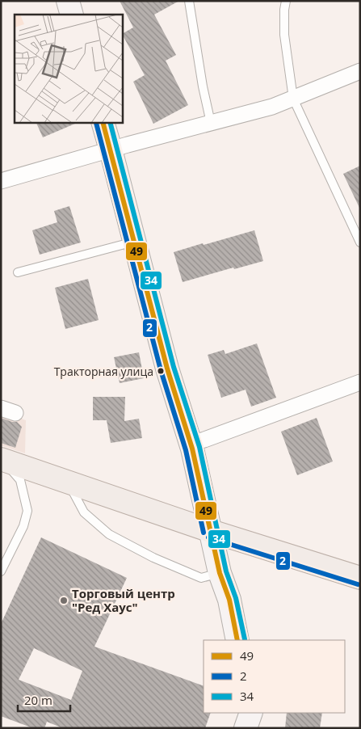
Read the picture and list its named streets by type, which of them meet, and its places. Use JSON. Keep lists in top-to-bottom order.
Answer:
{
  "places": ["Тракторная улица", "Торговый центр \"Ред Хаус\""],
  "lines": ["transit line 49", "transit line 34", "transit line 2"],
  "legend": ["49", "2", "34"],
  "scale_bar": "20 m"
}
